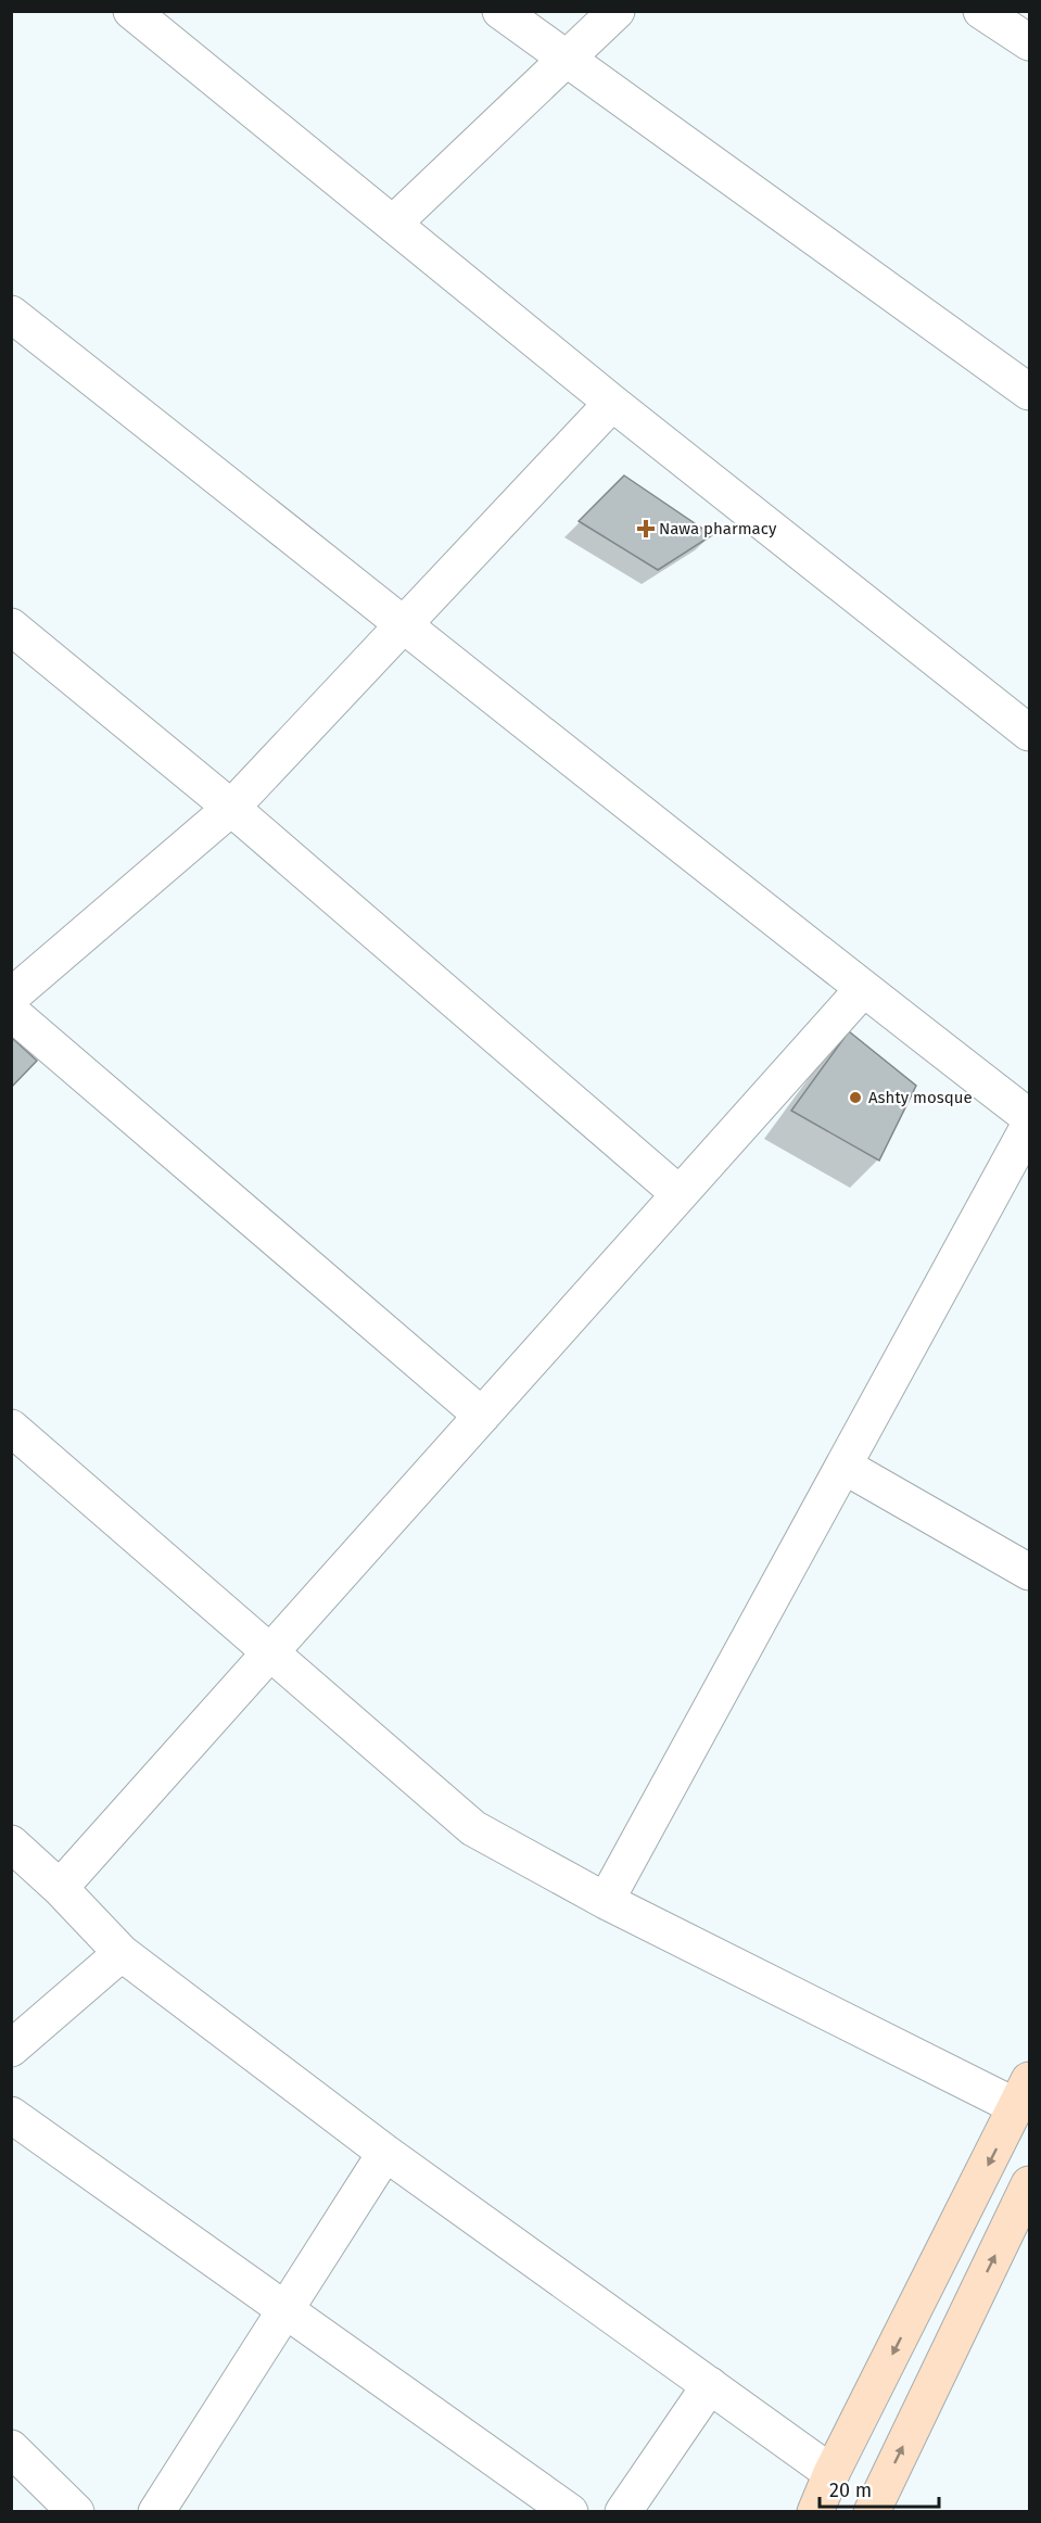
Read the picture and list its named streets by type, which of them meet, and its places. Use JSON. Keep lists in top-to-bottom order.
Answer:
{
  "places": {
    "health": ["Nawa pharmacy"],
    "other": ["Ashty mosque"]
  },
  "scale_bar": "20 m"
}
